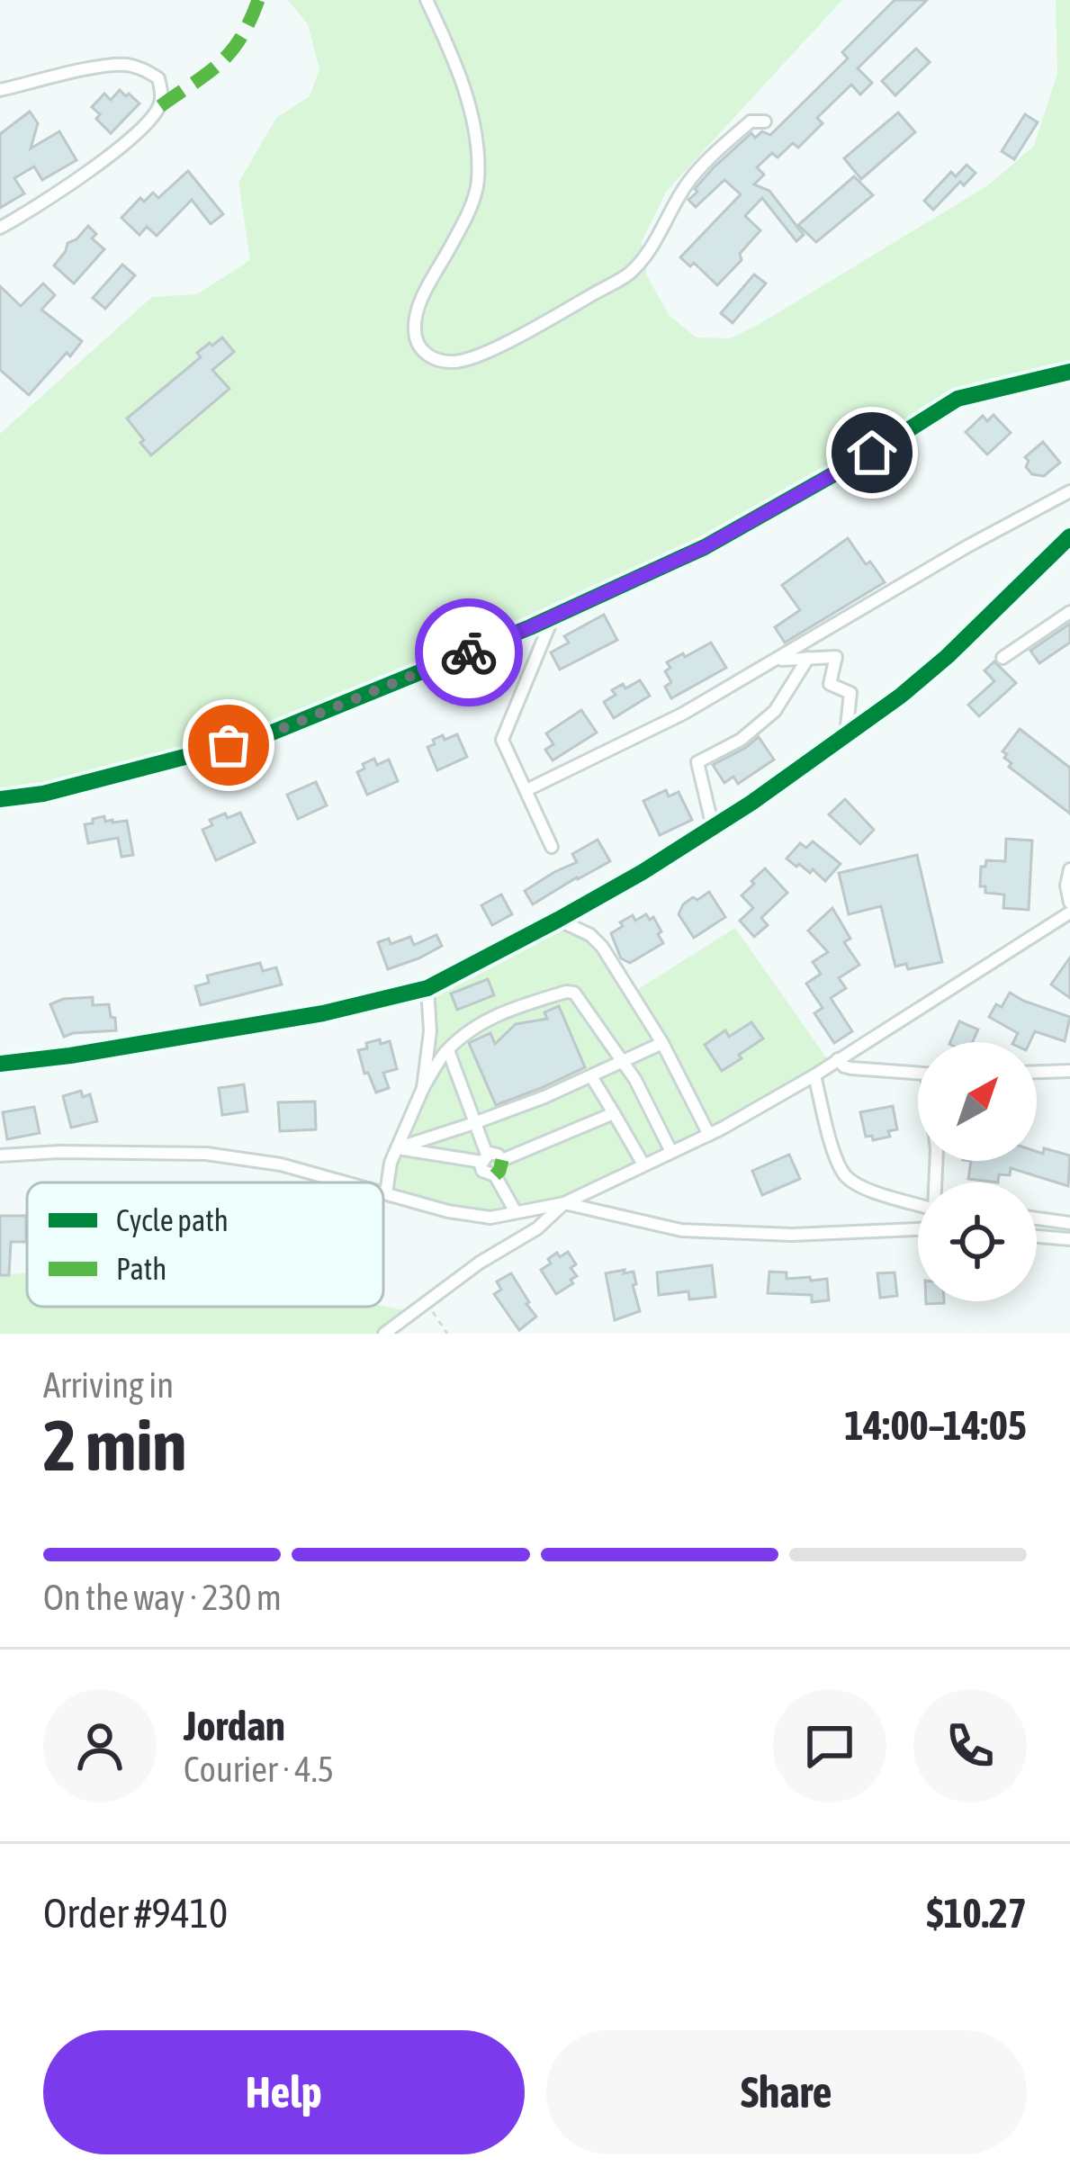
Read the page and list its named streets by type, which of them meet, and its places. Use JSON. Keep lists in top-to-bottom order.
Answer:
{
  "legend": ["Cycle path", "Path"],
  "north": "top right",
  "page": {
    "heading": ["2 min", "Arriving in", "14:00–14:05"],
    "panel": [
      "Jordan",
      "Courier · 4.5",
      "Order #9410",
      "$10.27"
    ],
    "bar": "On the way · 230 m",
    "buttons": ["Help", "Share"]
  }
}
